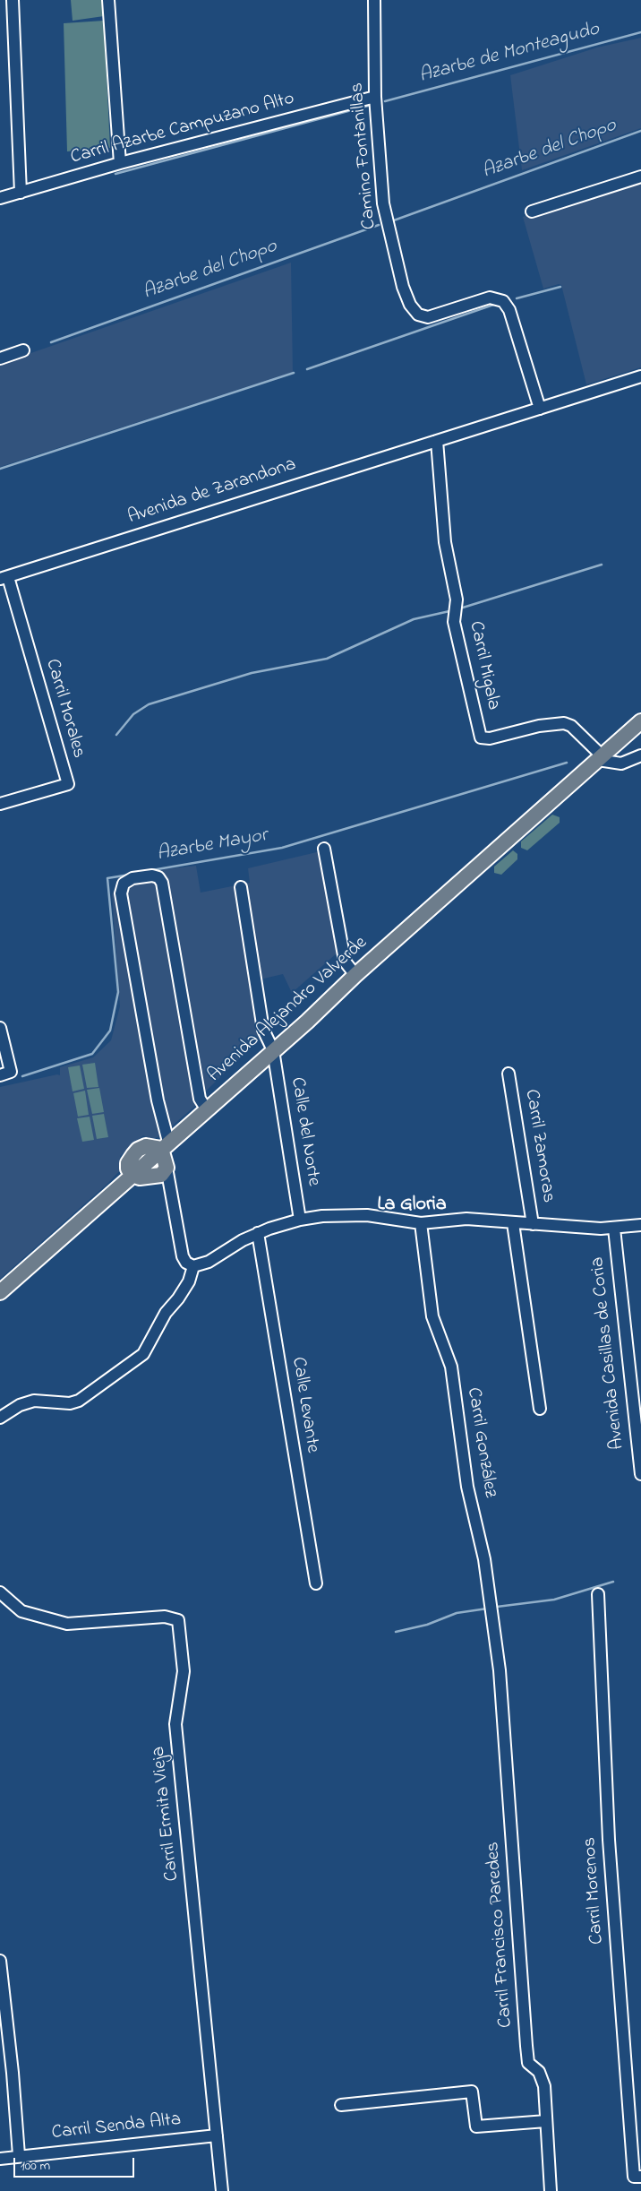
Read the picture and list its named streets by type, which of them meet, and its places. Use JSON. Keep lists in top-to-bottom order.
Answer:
{
  "streets": {
    "main road": ["Avenida Alejandro Valverde"],
    "street": [
      "Carril Azarbe Campuzano Alto",
      "Camino Fontanillas",
      "Avenida de Zarandona",
      "Carril Migala",
      "Carril Morales",
      "Calle del Norte",
      "Carril Zamoras",
      "Avenida Casillas de Coria",
      "Calle Levante",
      "Carril González",
      "Carril Ermita Vieja",
      "Carril Morenos",
      "Carril Francisco Paredes",
      "Carril Senda Alta"
    ]
  },
  "crossings": [
    ["Carril Azarbe Campuzano Alto", "Camino Fontanillas"],
    ["Camino Fontanillas", "Avenida de Zarandona"],
    ["Avenida de Zarandona", "Carril Migala"],
    ["Avenida de Zarandona", "Carril Morales"],
    ["Carril Migala", "Avenida Alejandro Valverde"],
    ["Avenida Alejandro Valverde", "Calle del Norte"],
    ["Carril González", "Carril Francisco Paredes"],
    ["Carril Ermita Vieja", "Carril Senda Alta"]
  ],
  "districts": ["La Gloria"],
  "water": ["Azarbe de Monteagudo", "Azarbe del Chopo", "Azarbe Mayor"],
  "scale_bar": "100 m"
}
